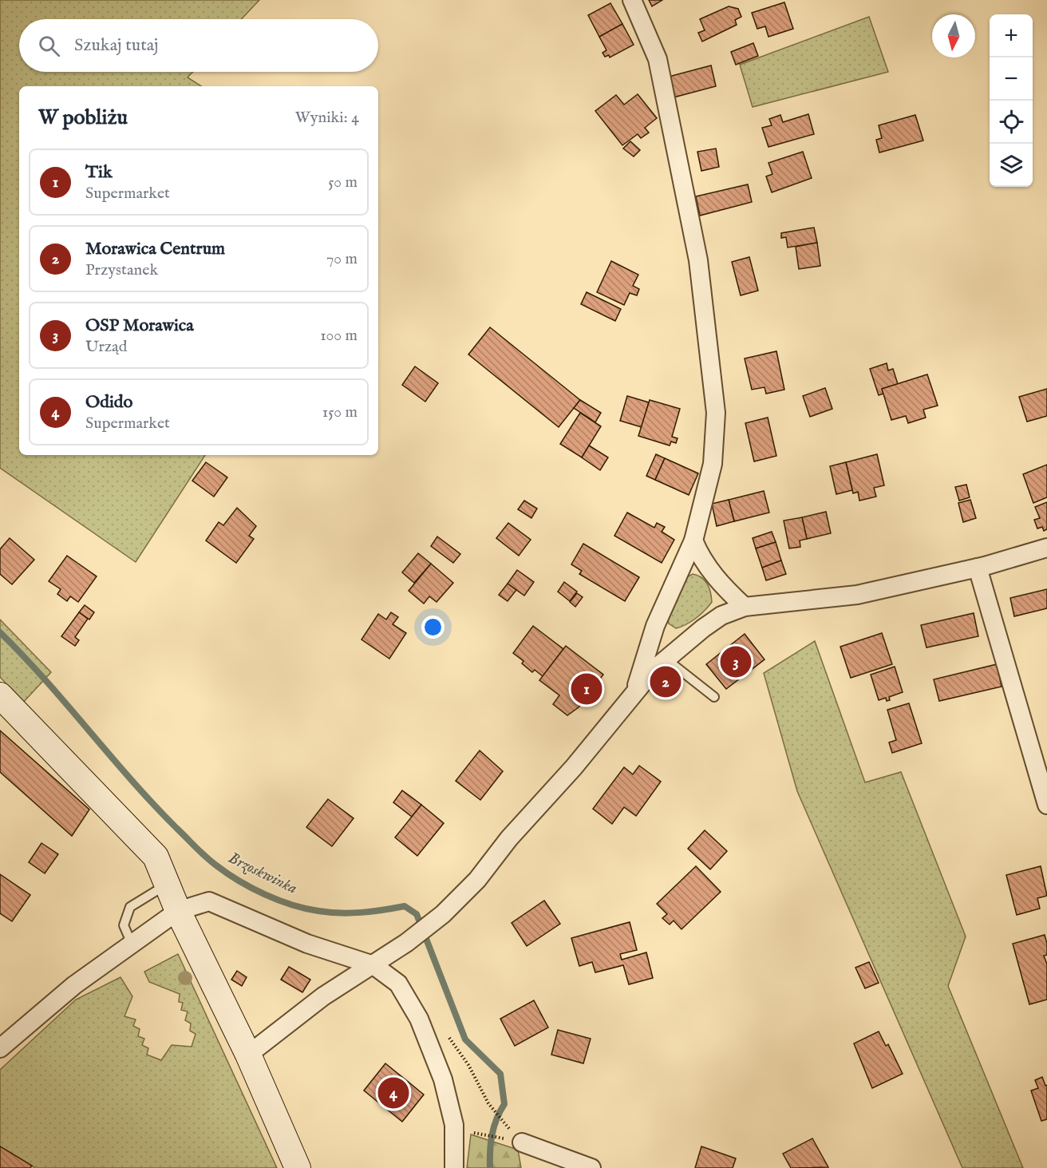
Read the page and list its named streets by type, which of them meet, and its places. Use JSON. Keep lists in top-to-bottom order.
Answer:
{
  "water": ["Brzoskwinka"],
  "north": "bottom",
  "page": {
    "map_buttons": ["+", "−"],
    "search": "Szukaj tutaj",
    "heading": ["W pobliżu", "Wyniki: 4"],
    "list": [
      {
        "mark": "1",
        "name": "Tik",
        "note": "Supermarket",
        "value": "50 m"
      },
      {
        "mark": "2",
        "name": "Morawica Centrum",
        "note": "Przystanek",
        "value": "70 m"
      },
      {
        "mark": "3",
        "name": "OSP Morawica",
        "note": "Urząd",
        "value": "100 m"
      },
      {
        "mark": "4",
        "name": "Odido",
        "note": "Supermarket",
        "value": "150 m"
      }
    ],
    "pins": [
      "3",
      "2",
      "1",
      "4"
    ]
  }
}
